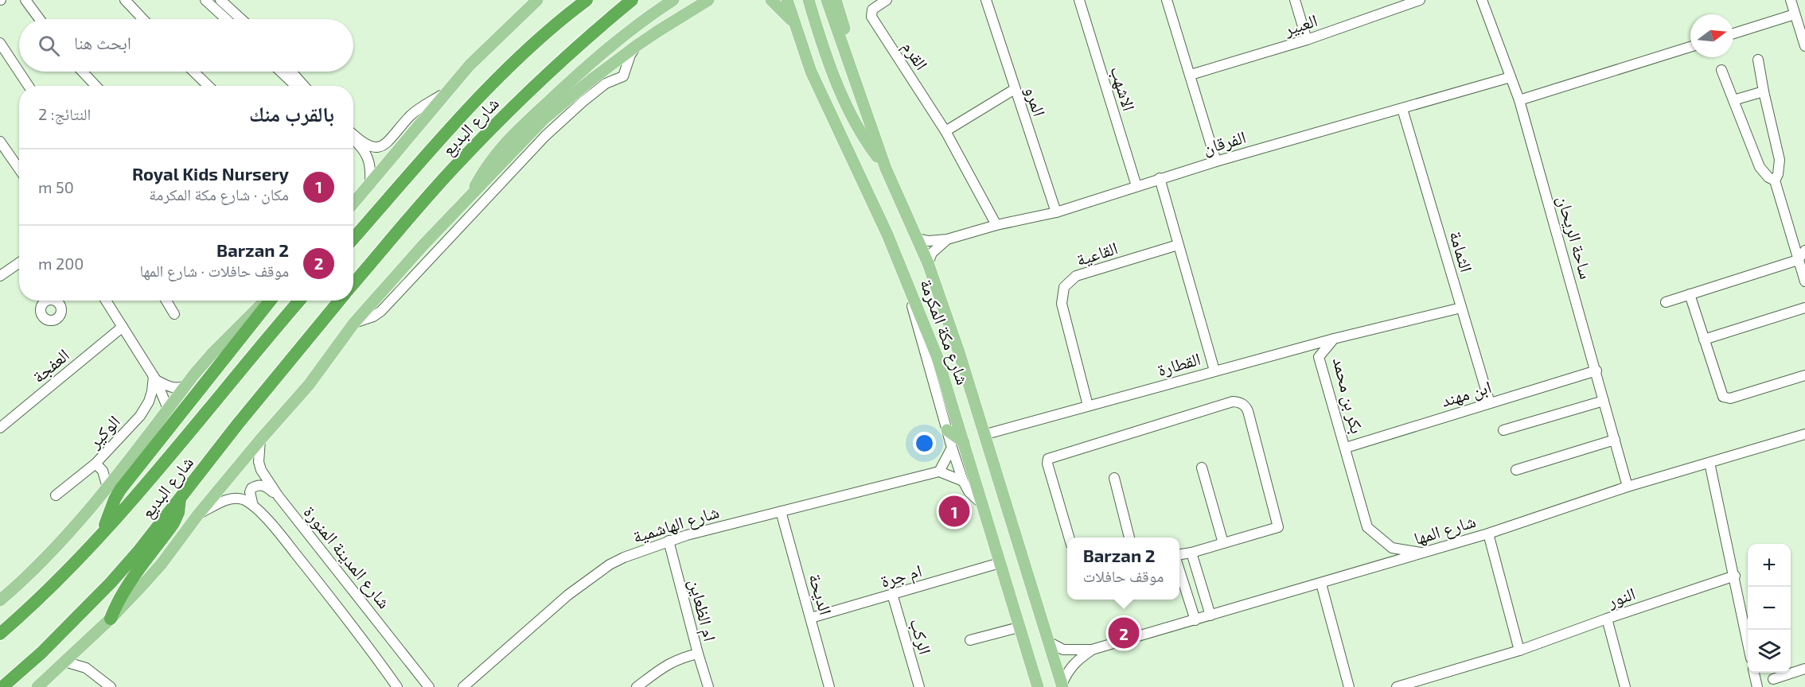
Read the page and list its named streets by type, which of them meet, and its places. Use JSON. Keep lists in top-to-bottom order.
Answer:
{
  "streets": {
    "highway": ["شارع البديع"],
    "main road": ["شارع مكة المكرمة"],
    "street": [
      "العبير",
      "القرم",
      "الاشهب",
      "المرو",
      "الفرقان",
      "ساحة الريحان",
      "الثمامة",
      "القاعية",
      "القطارة",
      "العفجة",
      "ابن مهند",
      "بكر بن محمد",
      "الوكير",
      "شارع الهاشمية",
      "شارع المها",
      "شارع المدينة المنورة",
      "ام جرة",
      "الديحة",
      "النور",
      "ام الظعاين",
      "الركب"
    ]
  },
  "crossings": [
    ["القرم", "الفرقان"],
    ["الاشهب", "الفرقان"],
    ["المرو", "الفرقان"],
    ["الفرقان", "ساحة الريحان"],
    ["الفرقان", "الثمامة"],
    ["الفرقان", "شارع مكة المكرمة"],
    ["الفرقان", "القطارة"],
    ["ساحة الريحان", "ابن مهند"],
    ["ساحة الريحان", "شارع المها"],
    ["الثمامة", "ابن مهند"],
    ["الثمامة", "بكر بن محمد"],
    ["القاعية", "القطارة"],
    ["شارع مكة المكرمة", "القطارة"],
    ["شارع مكة المكرمة", "شارع المها"],
    ["شارع مكة المكرمة", "ام جرة"],
    ["ابن مهند", "بكر بن محمد"],
    ["بكر بن محمد", "شارع المها"],
    ["شارع الهاشمية", "الديحة"],
    ["شارع الهاشمية", "ام الظعاين"],
    ["ام جرة", "الديحة"],
    ["ام جرة", "الركب"]
  ],
  "north": "right",
  "page": {
    "search": "ابحث هنا",
    "heading": ["بالقرب منك", "النتائج: 2"],
    "list": [
      {
        "mark": "1",
        "name": "Royal Kids Nursery",
        "note": "مكان · شارع مكة المكرمة",
        "value": "50 m"
      },
      {
        "mark": "2",
        "name": "Barzan 2",
        "note": "موقف حافلات · شارع المها",
        "value": "200 m"
      }
    ],
    "pins": ["1", "2"],
    "popup": ["Barzan 2", "موقف حافلات"],
    "map_buttons": ["+", "−"]
  }
}
